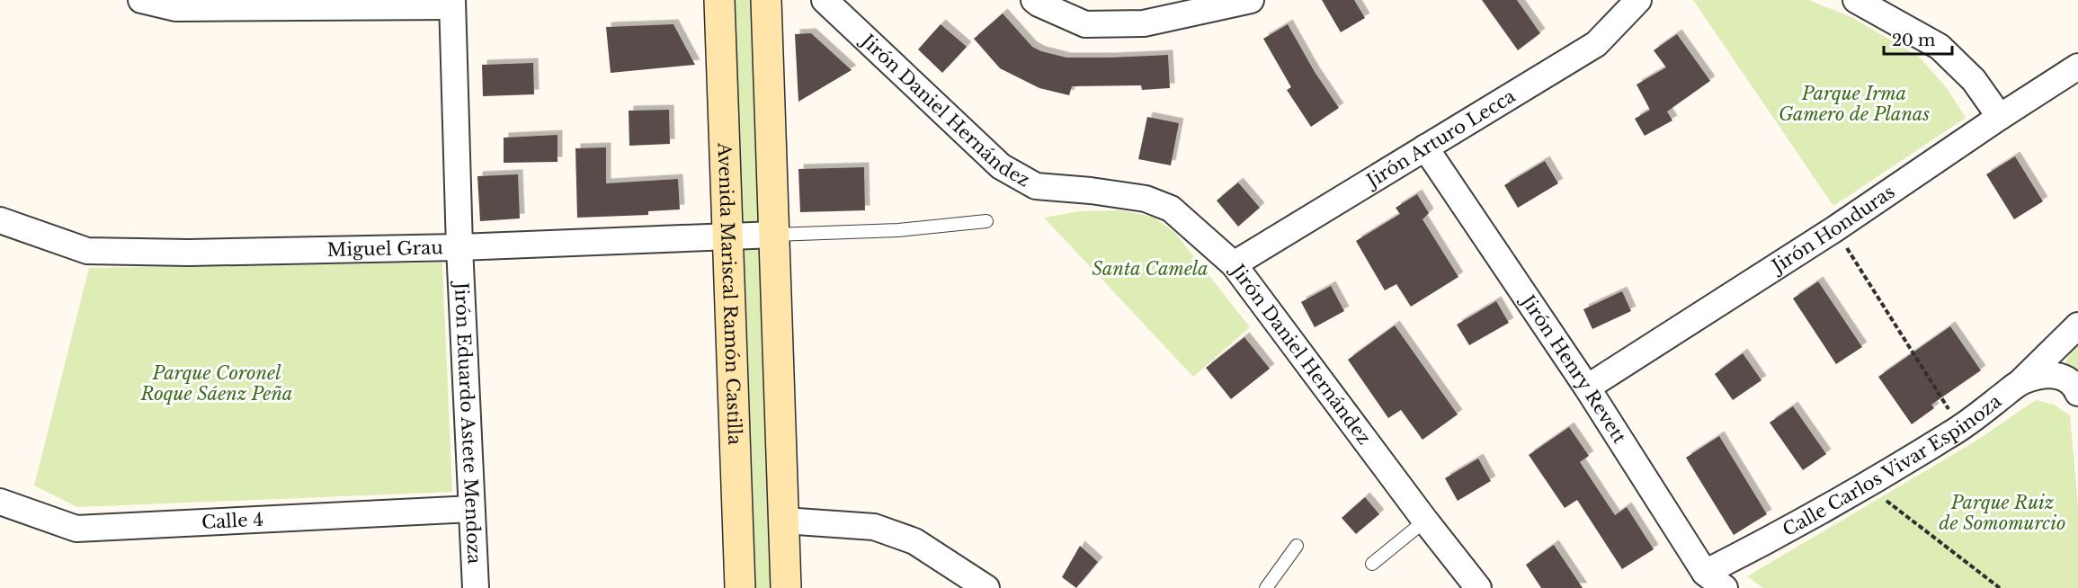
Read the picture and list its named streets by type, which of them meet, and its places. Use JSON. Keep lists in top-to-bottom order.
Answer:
{
  "streets": {
    "main road": ["Avenida Mariscal Ramón Castilla"],
    "street": [
      "Jirón Daniel Hernández",
      "Jirón Arturo Lecca",
      "Jirón Honduras",
      "Miguel Grau",
      "Jirón Henry Revett",
      "Jirón Eduardo Astete Mendoza",
      "Calle Carlos Vivar Espinoza",
      "Calle 4"
    ]
  },
  "crossings": [
    ["Jirón Daniel Hernández", "Jirón Arturo Lecca"],
    ["Jirón Arturo Lecca", "Jirón Henry Revett"],
    ["Jirón Honduras", "Jirón Henry Revett"],
    ["Miguel Grau", "Avenida Mariscal Ramón Castilla"],
    ["Miguel Grau", "Jirón Eduardo Astete Mendoza"],
    ["Jirón Henry Revett", "Calle Carlos Vivar Espinoza"],
    ["Jirón Eduardo Astete Mendoza", "Calle 4"]
  ],
  "parks": [
    "Parque Irma Gamero de Planas",
    "Santa Camela",
    "Parque Coronel Roque Sáenz Peña",
    "Parque Ruiz de Somomurcio"
  ],
  "scale_bar": "20 m"
}
